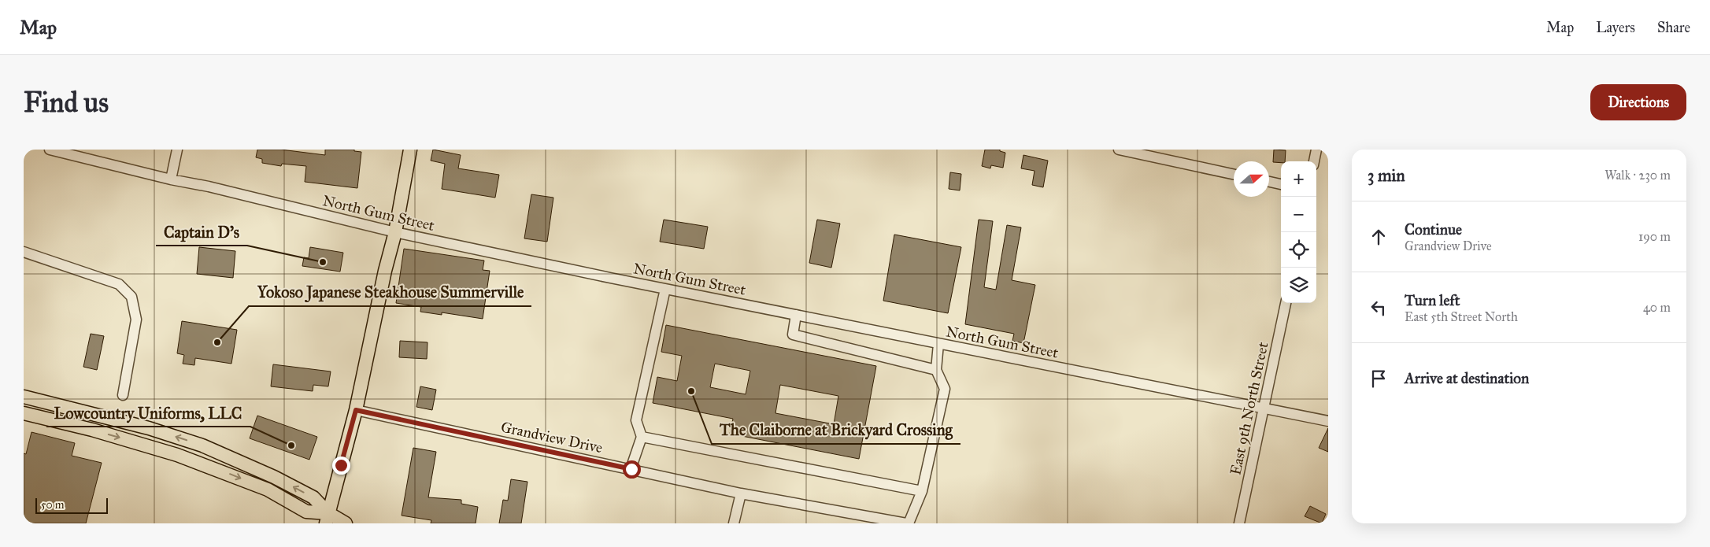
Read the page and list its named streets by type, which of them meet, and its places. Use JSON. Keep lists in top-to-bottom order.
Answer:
{
  "streets": {
    "street": ["North Gum Street", "East 9th North Street", "Grandview Drive"]
  },
  "crossings": [
    ["North Gum Street", "East 9th North Street"]
  ],
  "places": [
    "Captain D's",
    "Yokoso Japanese Steakhouse Summerville",
    "The Claiborne at Brickyard Crossing",
    "Lowcountry Uniforms, LLC"
  ],
  "scale_bar": "50 m",
  "north": "right",
  "page": {
    "header": "Map",
    "nav": ["Map", "Layers", "Share"],
    "buttons": "Directions",
    "title": "Find us",
    "heading": ["3 min", "Walk · 230 m"],
    "map_buttons": ["+", "−"],
    "list": [
      ["Continue", "Grandview Drive", "190 m"],
      ["Turn left", "East 5th Street North", "40 m"],
      "Arrive at destination"
    ],
    "scale": "50 m"
  }
}
